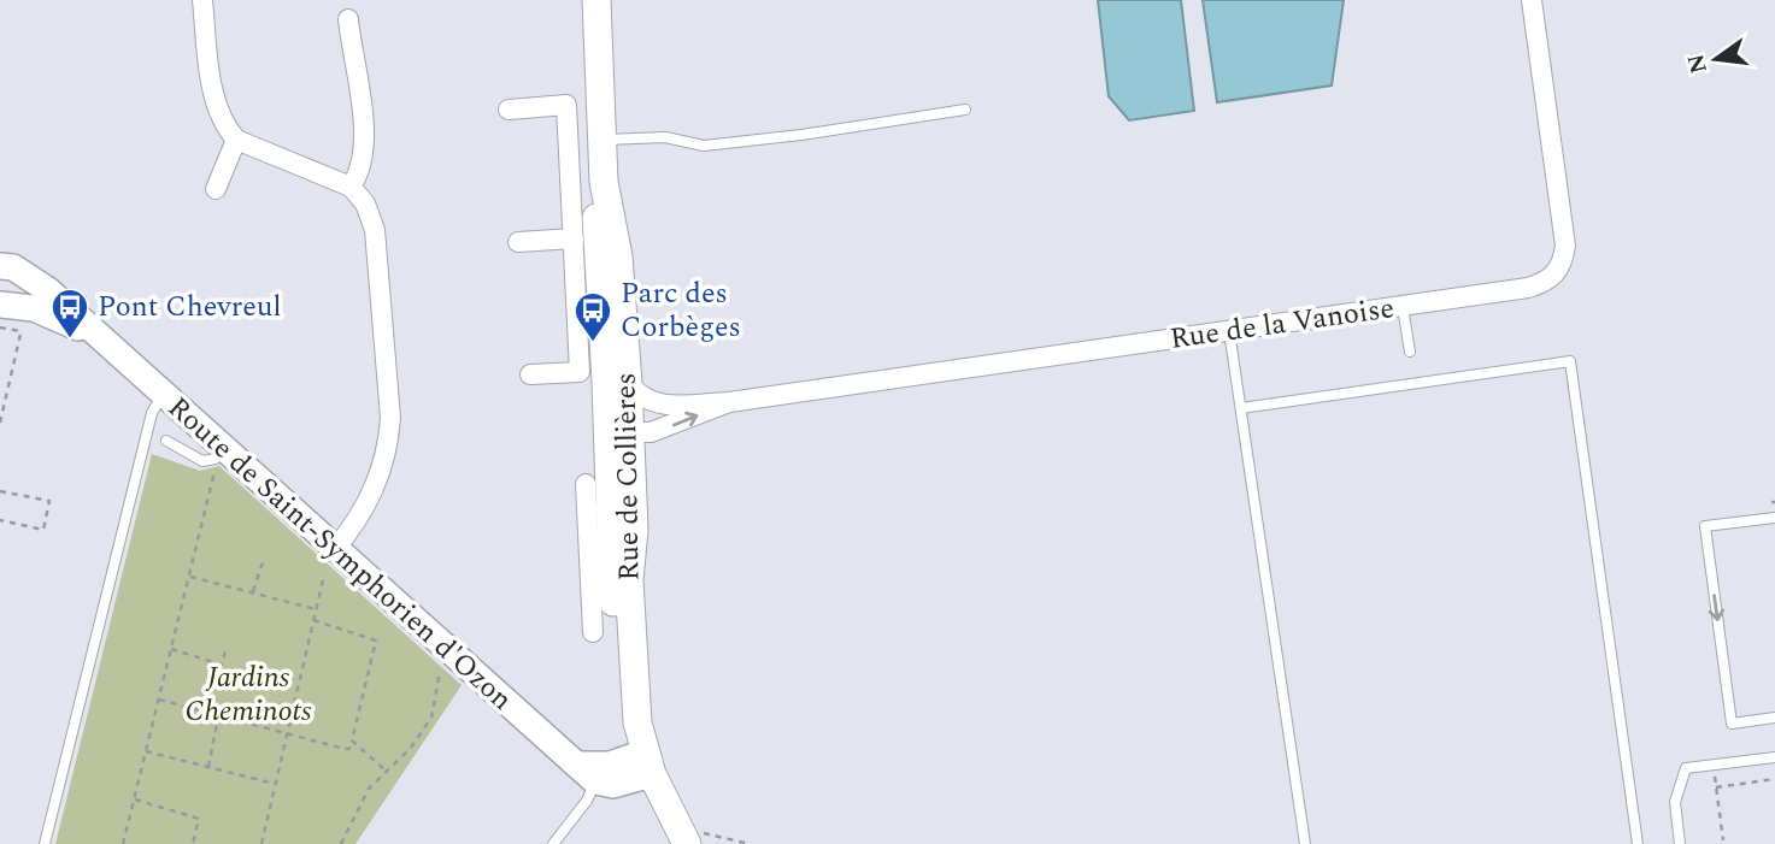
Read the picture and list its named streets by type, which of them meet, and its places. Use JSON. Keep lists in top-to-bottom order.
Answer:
{
  "streets": {
    "main road": ["Rue de Collières"],
    "street": ["Rue de la Vanoise", "Route de Saint-Symphorien d'Ozon"]
  },
  "crossings": [
    ["Rue de la Vanoise", "Rue de Collières"]
  ],
  "parks": ["Jardins Cheminots"],
  "places": {
    "bus stop": ["Pont Chevreul", "Parc des Corbèges"]
  },
  "north": "left"
}
